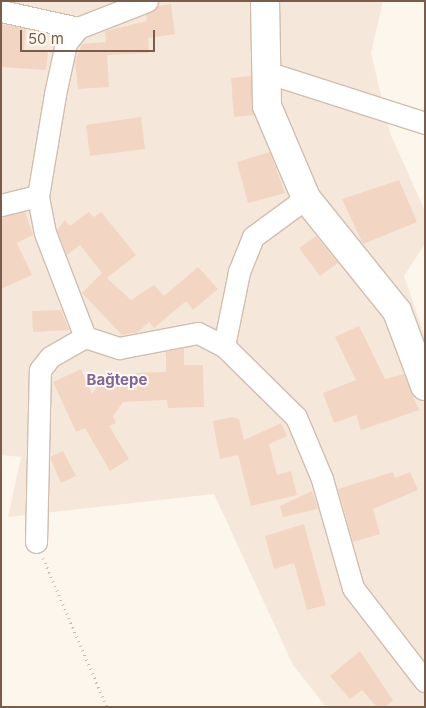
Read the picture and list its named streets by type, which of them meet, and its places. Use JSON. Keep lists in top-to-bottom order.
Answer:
{
  "districts": ["Bağtepe"],
  "scale_bar": "50 m"
}
